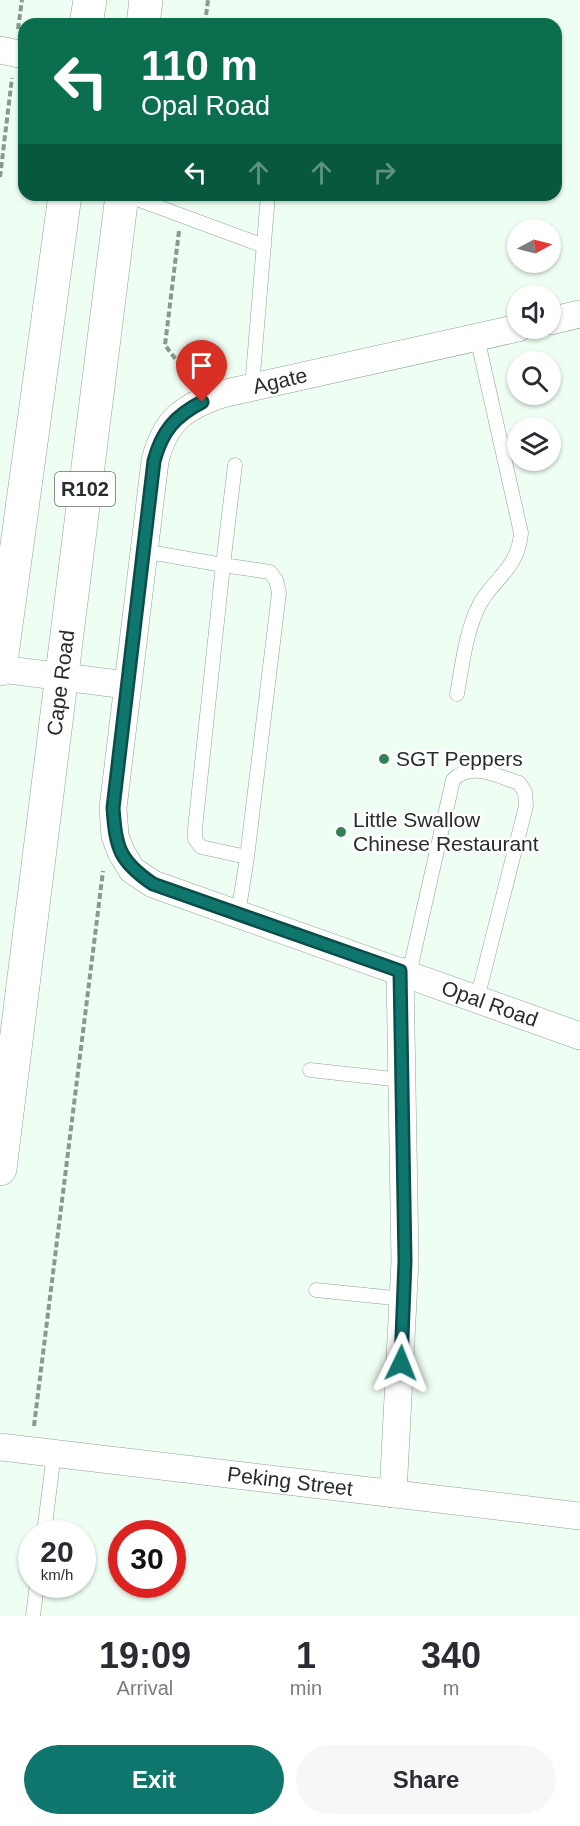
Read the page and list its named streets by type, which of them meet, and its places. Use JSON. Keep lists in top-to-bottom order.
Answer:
{
  "streets": {
    "main road": ["R102", "Cape Road"],
    "street": ["Agate", "Opal Road", "Peking Street"]
  },
  "crossings": [
    ["Agate", "Opal Road"]
  ],
  "places": ["SGT Peppers", "Little Swallow Chinese Restaurant"],
  "north": "right",
  "page": {
    "turn": ["110 m", "Opal Road"],
    "speed": "20 km/h",
    "limit": "30",
    "eta": [
      "19:09",
      "Arrival",
      "1",
      "min",
      "340",
      "m"
    ],
    "buttons": ["Exit", "Share"]
  }
}
